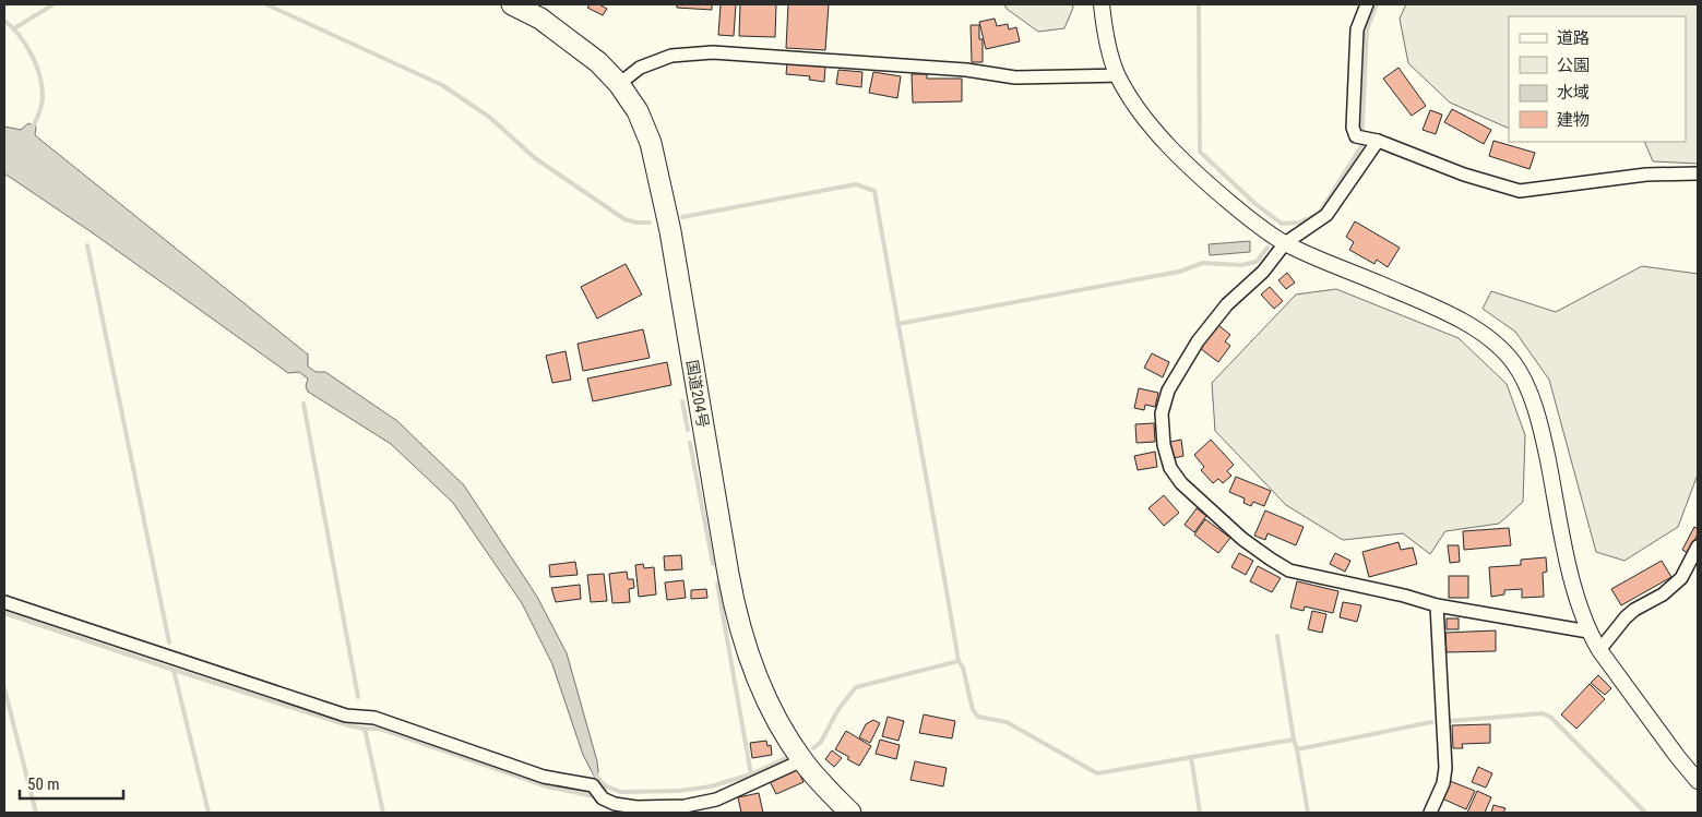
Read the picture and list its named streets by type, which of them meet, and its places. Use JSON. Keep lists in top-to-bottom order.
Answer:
{
  "streets": {
    "highway": ["国道204号"]
  },
  "legend": [
    "道路",
    "公園",
    "水域",
    "建物"
  ],
  "scale_bar": "50 m"
}
